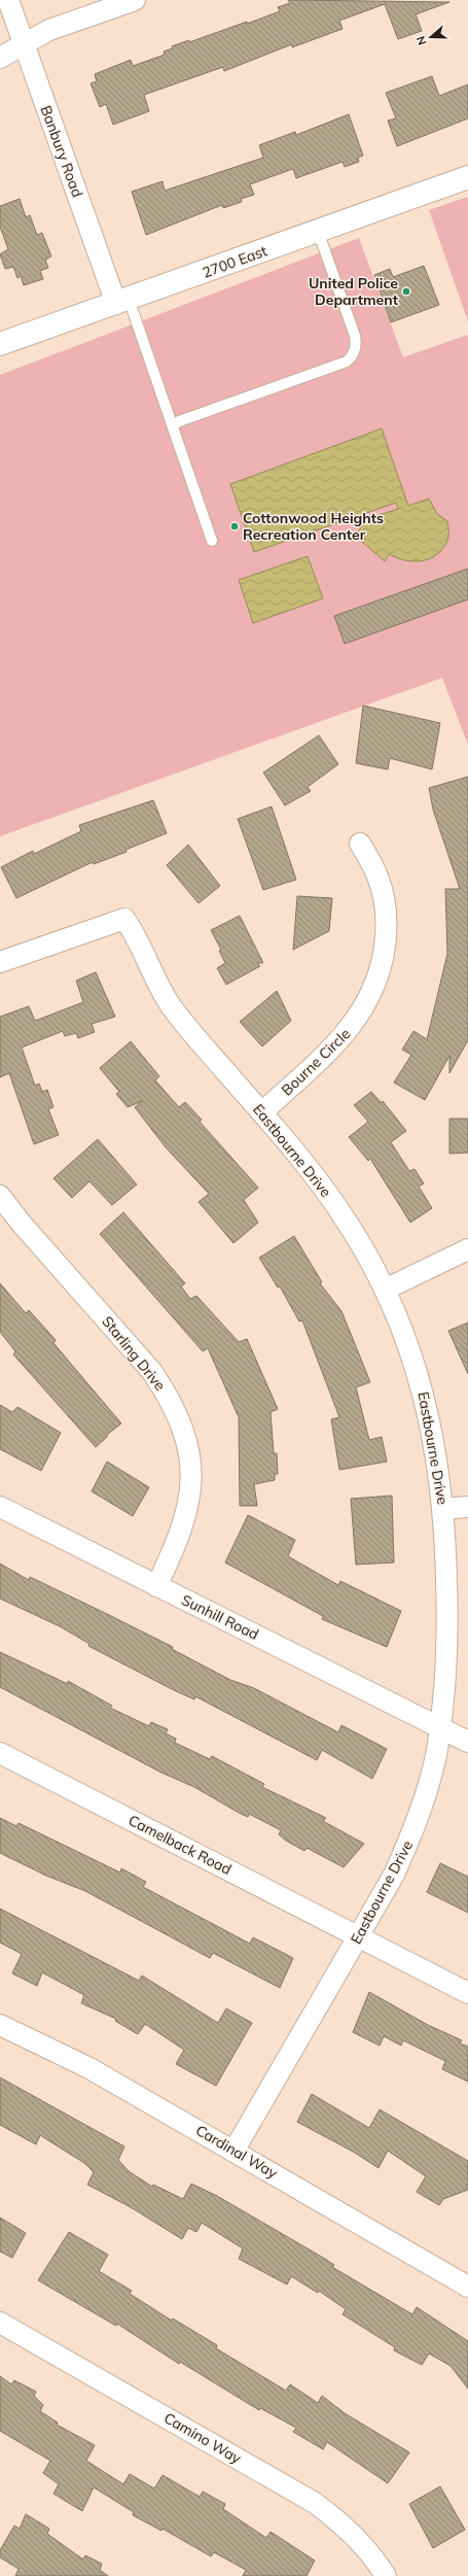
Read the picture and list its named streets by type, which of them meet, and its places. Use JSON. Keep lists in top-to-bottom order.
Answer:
{
  "streets": {
    "street": [
      "Banbury Road",
      "2700 East",
      "Bourne Circle",
      "Eastbourne Drive",
      "Starling Drive",
      "Sunhill Road",
      "Camelback Road",
      "Cardinal Way",
      "Camino Way"
    ]
  },
  "crossings": [
    ["Banbury Road", "2700 East"],
    ["Bourne Circle", "Eastbourne Drive"],
    ["Eastbourne Drive", "Sunhill Road"],
    ["Eastbourne Drive", "Camelback Road"],
    ["Eastbourne Drive", "Cardinal Way"],
    ["Starling Drive", "Sunhill Road"]
  ],
  "places": ["United Police Department", "Cottonwood Heights Recreation Center"],
  "north": "left"
}
